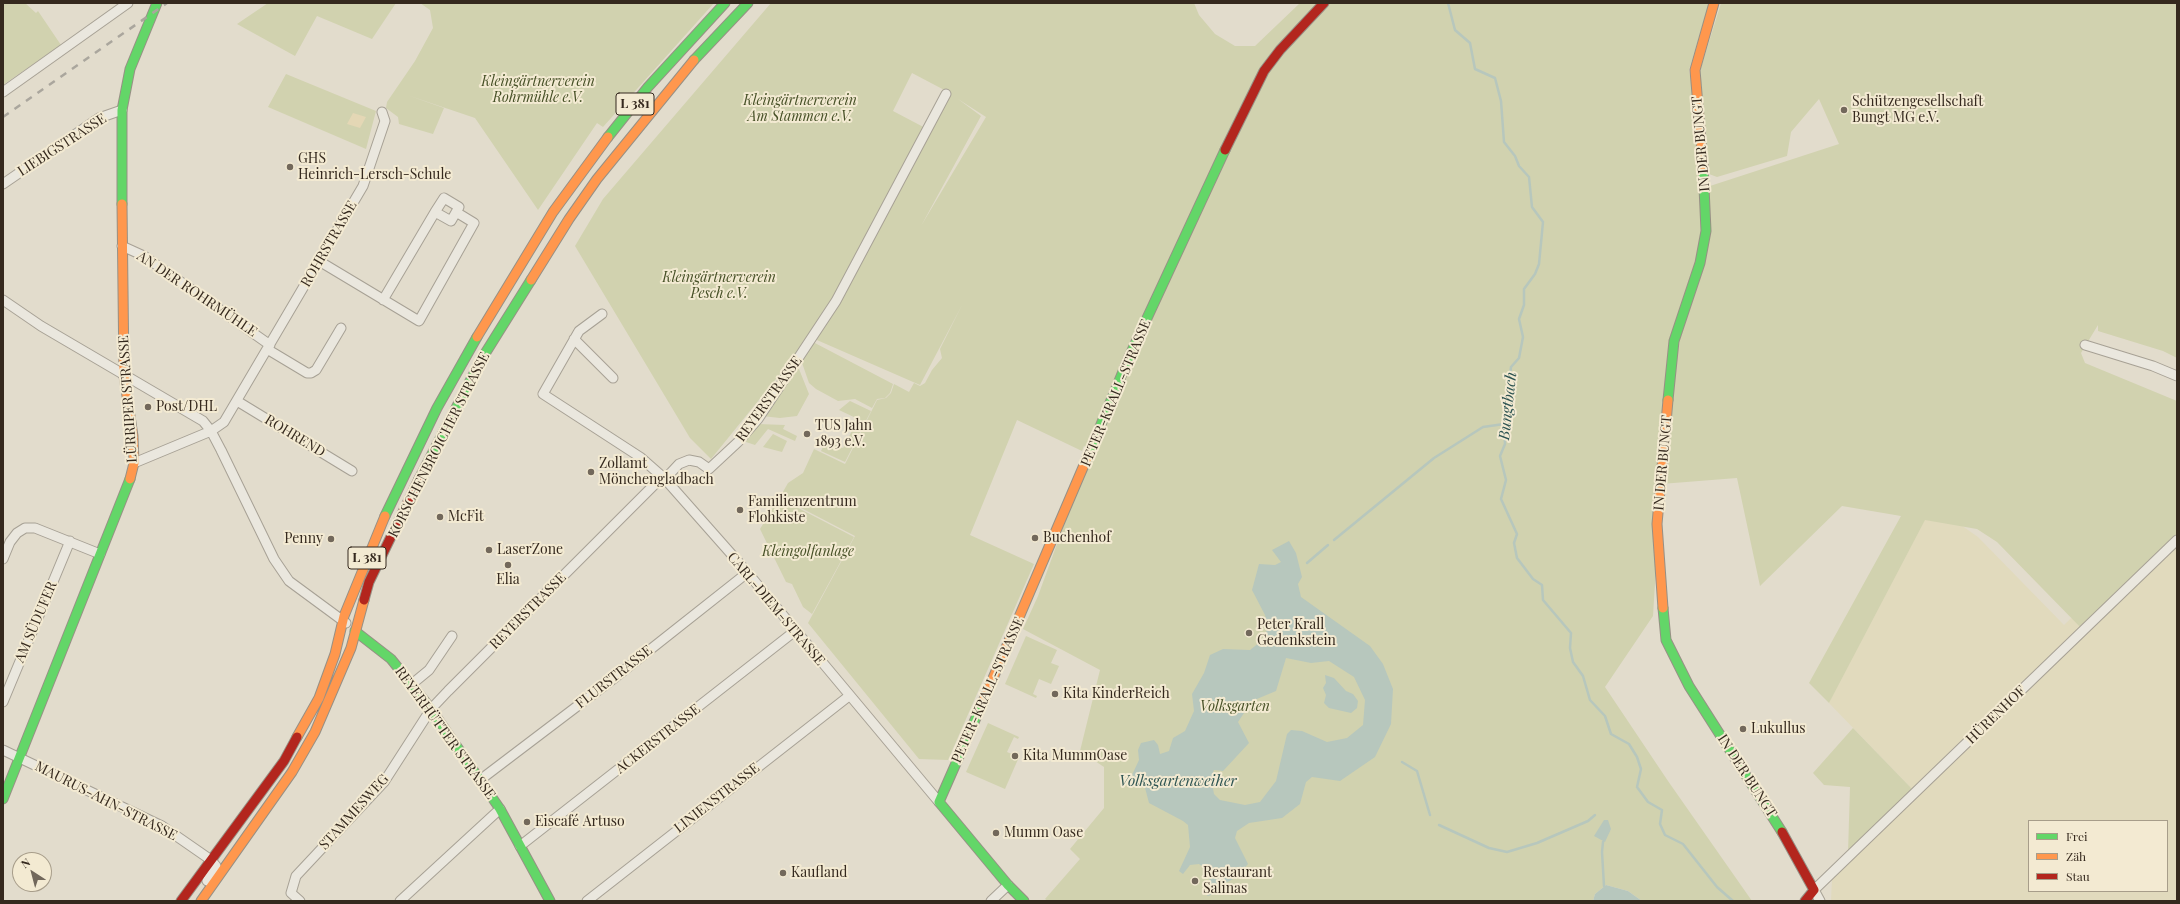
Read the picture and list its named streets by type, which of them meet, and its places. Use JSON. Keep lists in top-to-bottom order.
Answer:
{
  "streets": {
    "street": [
      "L 381",
      "IN DER BUNGT",
      "LIEBIGSTRASSE",
      "ROHRSTRASSE",
      "AN DER ROHRMÜHLE",
      "PETER-KRALL-STRASSE",
      "LÜRRIPER STRASSE",
      "REYERSTRASSE",
      "ROHREND",
      "KORSCHENBROICHER STRASSE",
      "CARL-DIEM-STRASSE",
      "AM SÜDUFER",
      "FLURSTRASSE",
      "HÜRENHOF",
      "REYERHÜTTER STRASSE",
      "ACKERSTRASSE",
      "LINIENSTRASSE",
      "MAURUS-AHN-STRASSE",
      "STAMMESWEG"
    ]
  },
  "crossings": [
    ["IN DER BUNGT", "HÜRENHOF"],
    ["LIEBIGSTRASSE", "LÜRRIPER STRASSE"],
    ["ROHRSTRASSE", "AN DER ROHRMÜHLE"],
    ["ROHRSTRASSE", "LÜRRIPER STRASSE"],
    ["ROHRSTRASSE", "ROHREND"],
    ["ROHRSTRASSE", "REYERHÜTTER STRASSE"],
    ["AN DER ROHRMÜHLE", "LÜRRIPER STRASSE"],
    ["PETER-KRALL-STRASSE", "CARL-DIEM-STRASSE"],
    ["LÜRRIPER STRASSE", "MAURUS-AHN-STRASSE"],
    ["REYERSTRASSE", "CARL-DIEM-STRASSE"],
    ["REYERSTRASSE", "REYERHÜTTER STRASSE"],
    ["REYERSTRASSE", "STAMMESWEG"],
    ["KORSCHENBROICHER STRASSE", "REYERHÜTTER STRASSE"],
    ["KORSCHENBROICHER STRASSE", "MAURUS-AHN-STRASSE"],
    ["CARL-DIEM-STRASSE", "FLURSTRASSE"],
    ["CARL-DIEM-STRASSE", "ACKERSTRASSE"],
    ["CARL-DIEM-STRASSE", "LINIENSTRASSE"],
    ["FLURSTRASSE", "REYERHÜTTER STRASSE"],
    ["REYERHÜTTER STRASSE", "ACKERSTRASSE"],
    ["REYERHÜTTER STRASSE", "STAMMESWEG"]
  ],
  "water": ["Bungtbach", "Volksgartenweiher"],
  "parks": [
    "Kleingärtnerverein Rohrmühle e.V.",
    "Kleingärtnerverein Am Stammen e.V.",
    "Kleingärtnerverein Pesch e.V.",
    "Kleingolfanlage",
    "Volksgarten"
  ],
  "places": [
    "Schützengesellschaft Bungt MG e.V.",
    "GHS Heinrich-Lersch-Schule",
    "Post/DHL",
    "TUS Jahn 1893 e.V.",
    "Zollamt Mönchengladbach",
    "Familienzentrum Flohkiste",
    "McFit",
    "Buchenhof",
    "Penny",
    "LaserZone",
    "Elia",
    "Peter Krall Gedenkstein",
    "Kita KinderReich",
    "Lukullus",
    "Kita MummOase",
    "Eiscafé Artuso",
    "Mumm Oase",
    "Kaufland",
    "Restaurant Salinas"
  ],
  "legend": ["Frei", "Zäh", "Stau"],
  "north": "top left"
}
